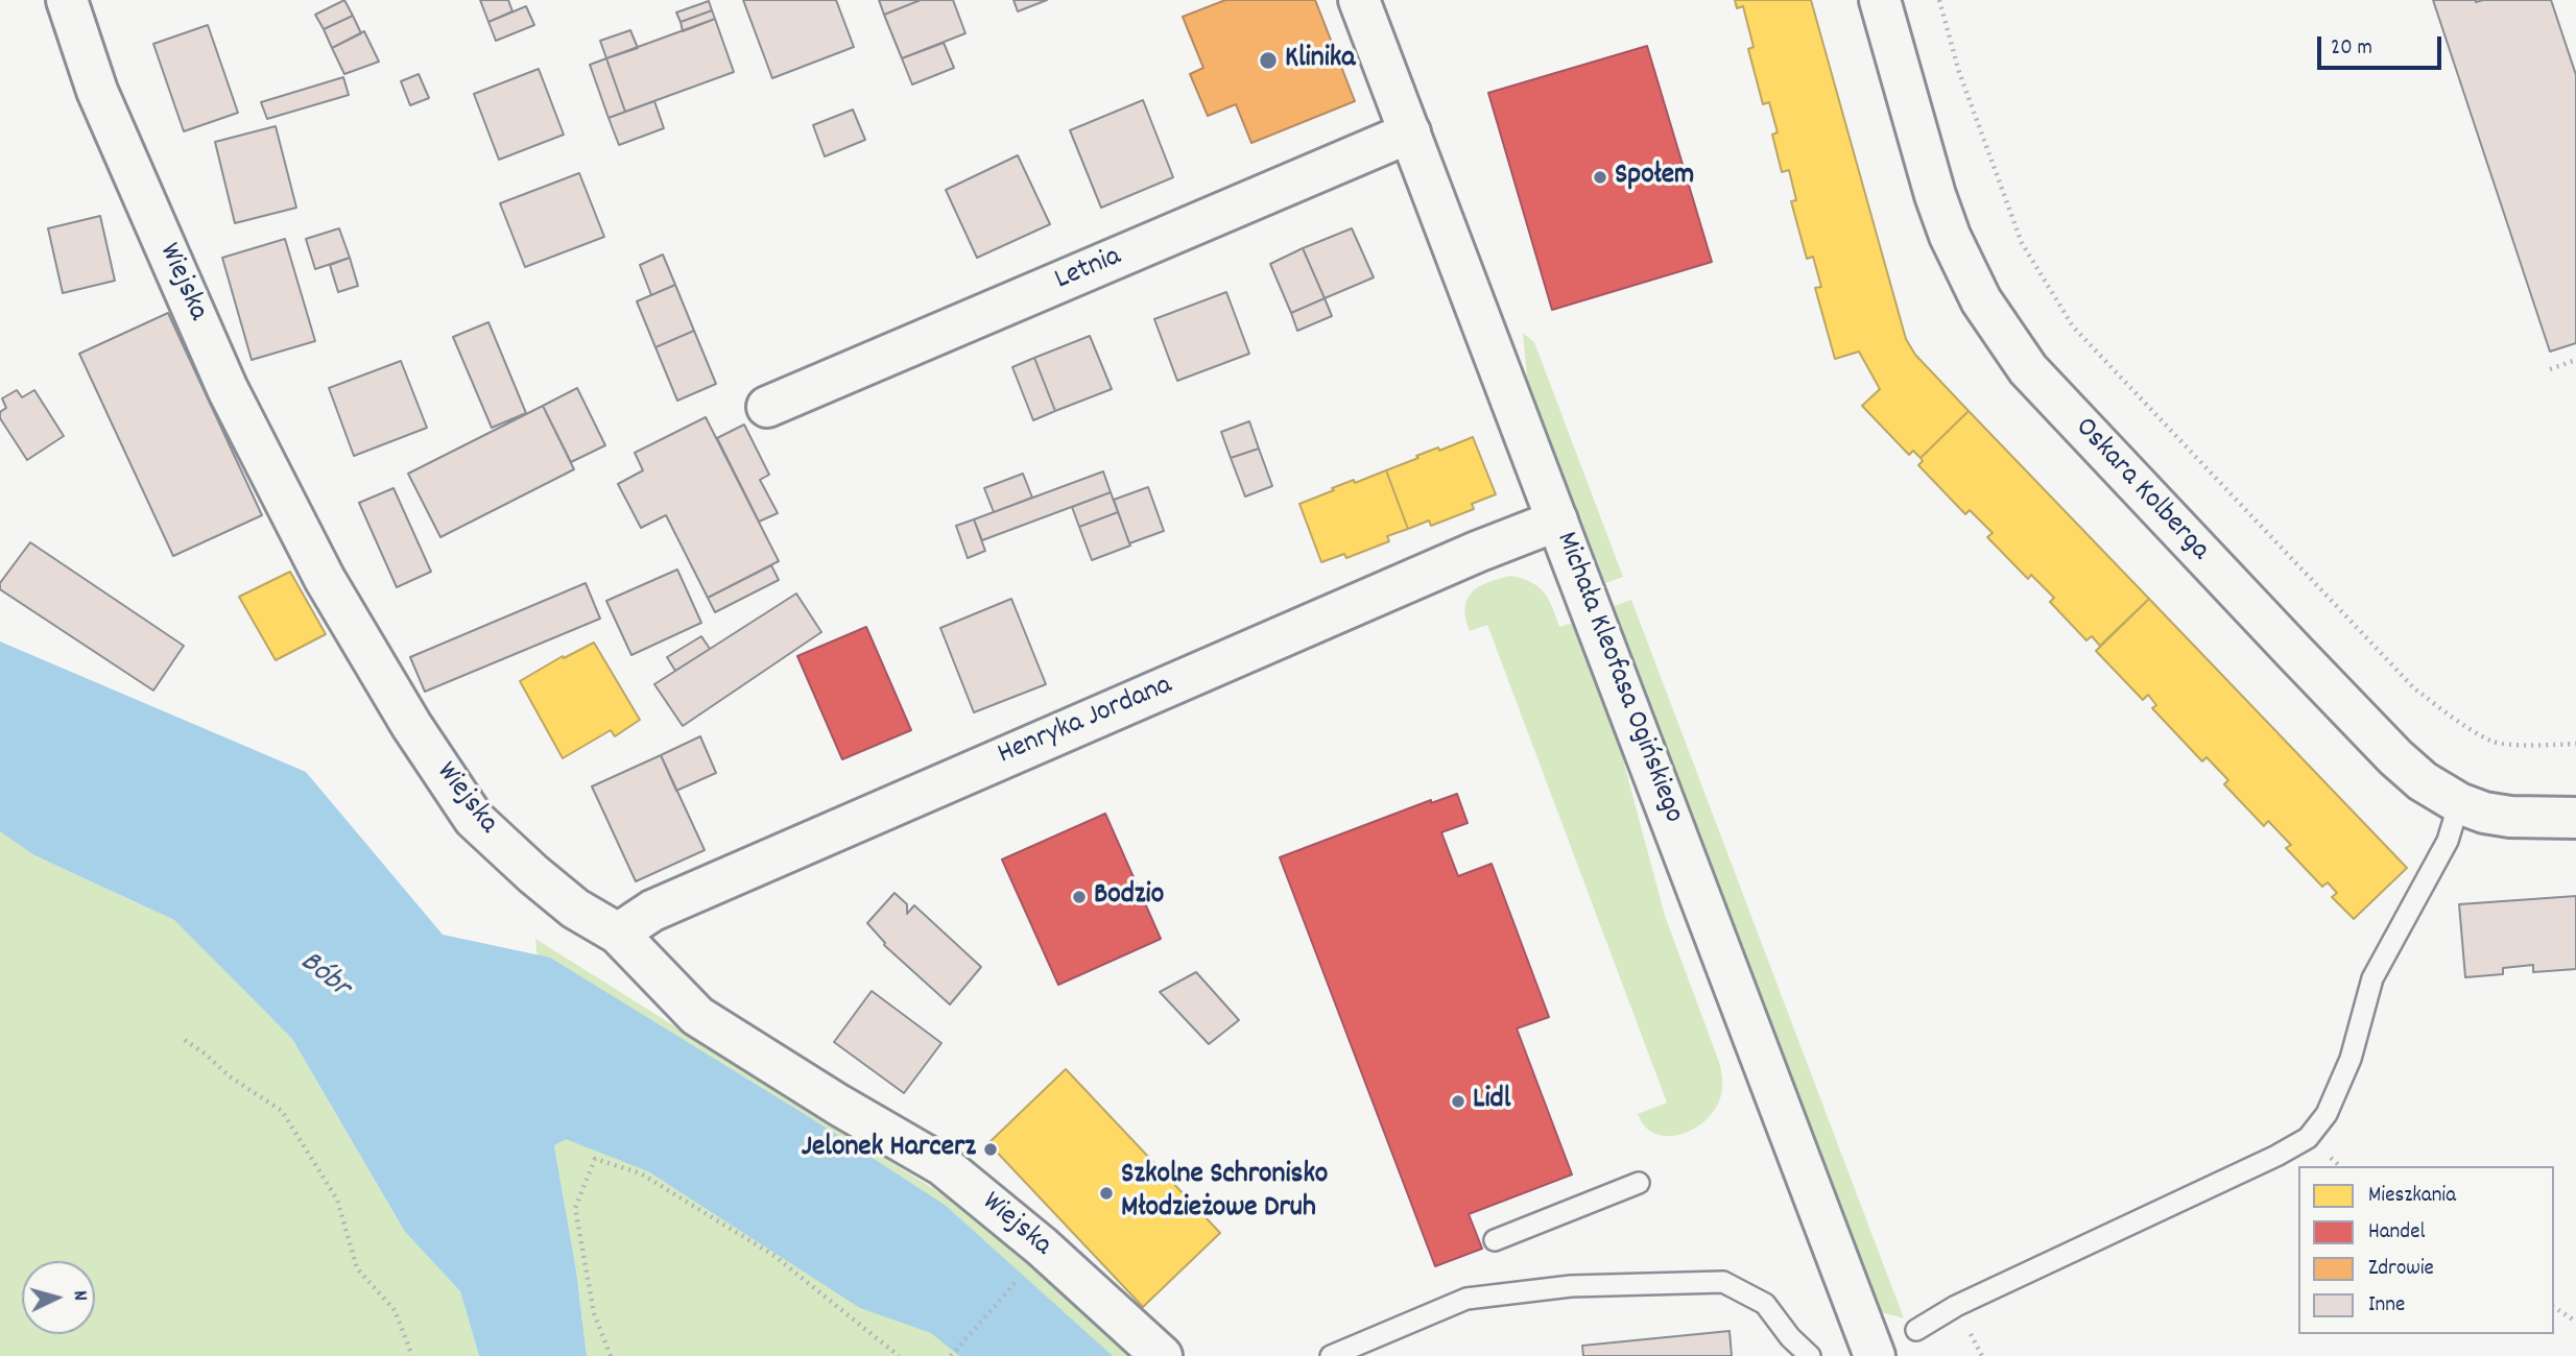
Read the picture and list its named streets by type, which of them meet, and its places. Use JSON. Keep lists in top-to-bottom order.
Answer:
{
  "streets": {
    "street": [
      "Letnia",
      "Wiejska",
      "Oskara Kolberga",
      "Michała Kleofasa Ogińskiego",
      "Henryka Jordana"
    ]
  },
  "crossings": [
    ["Letnia", "Michała Kleofasa Ogińskiego"],
    ["Wiejska", "Henryka Jordana"],
    ["Michała Kleofasa Ogińskiego", "Henryka Jordana"]
  ],
  "water": ["Bóbr"],
  "places": [
    "Klinika",
    "Społem",
    "Bodzio",
    "Lidl",
    "Jelonek Harcerz",
    "Szkolne Schronisko Młodzieżowe Druh"
  ],
  "legend": [
    "Mieszkania",
    "Handel",
    "Zdrowie",
    "Inne"
  ],
  "scale_bar": "20 m",
  "north": "right"
}
